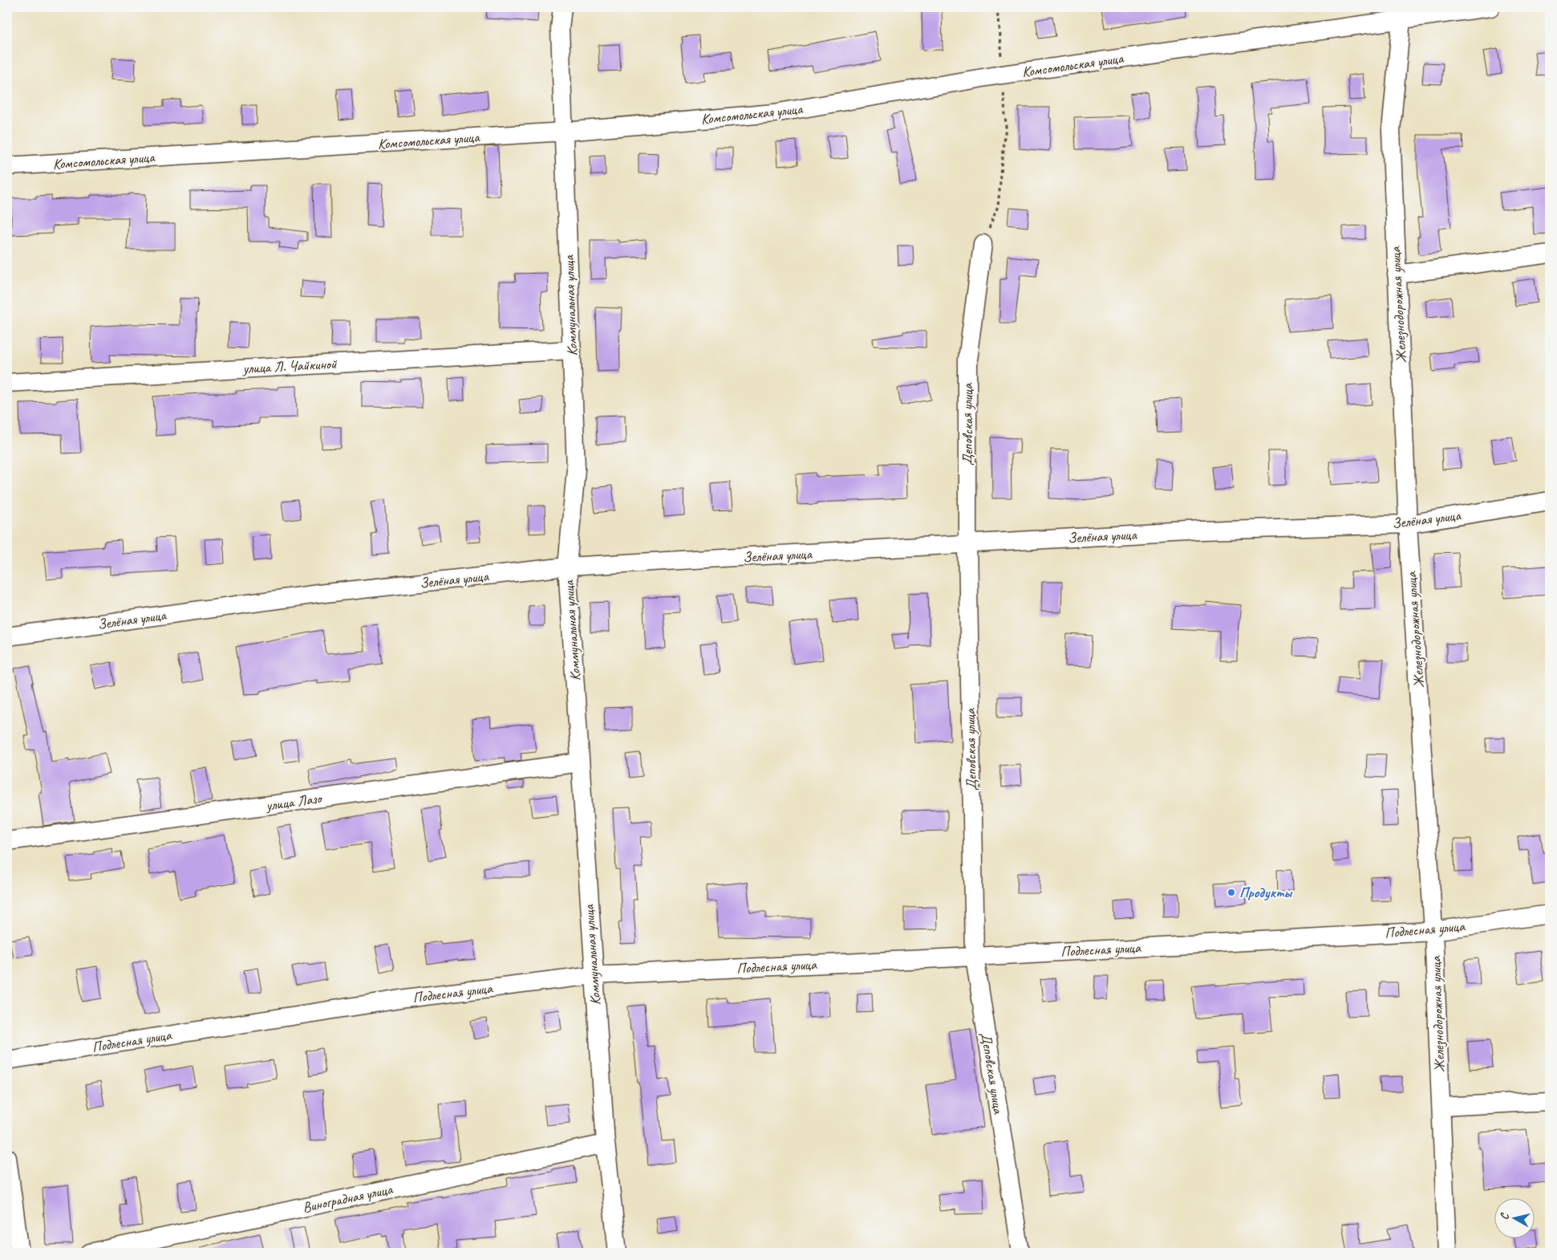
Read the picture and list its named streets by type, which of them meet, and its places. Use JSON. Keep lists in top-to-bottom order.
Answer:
{
  "streets": {
    "street": [
      "Комсомольская улица",
      "Железнодорожная улица",
      "Коммунальная улица",
      "улица Л. Чайкиной",
      "Деповская улица",
      "Зелёная улица",
      "улица Лазо",
      "Подлесная улица",
      "Виноградная улица"
    ]
  },
  "crossings": [
    ["Комсомольская улица", "Железнодорожная улица"],
    ["Комсомольская улица", "Коммунальная улица"],
    ["Железнодорожная улица", "Зелёная улица"],
    ["Железнодорожная улица", "Подлесная улица"],
    ["Коммунальная улица", "улица Л. Чайкиной"],
    ["Коммунальная улица", "Зелёная улица"],
    ["Коммунальная улица", "улица Лазо"],
    ["Коммунальная улица", "Подлесная улица"],
    ["Коммунальная улица", "Виноградная улица"],
    ["Деповская улица", "Зелёная улица"],
    ["Деповская улица", "Подлесная улица"]
  ],
  "places": ["Продукты"],
  "north": "left"
}
